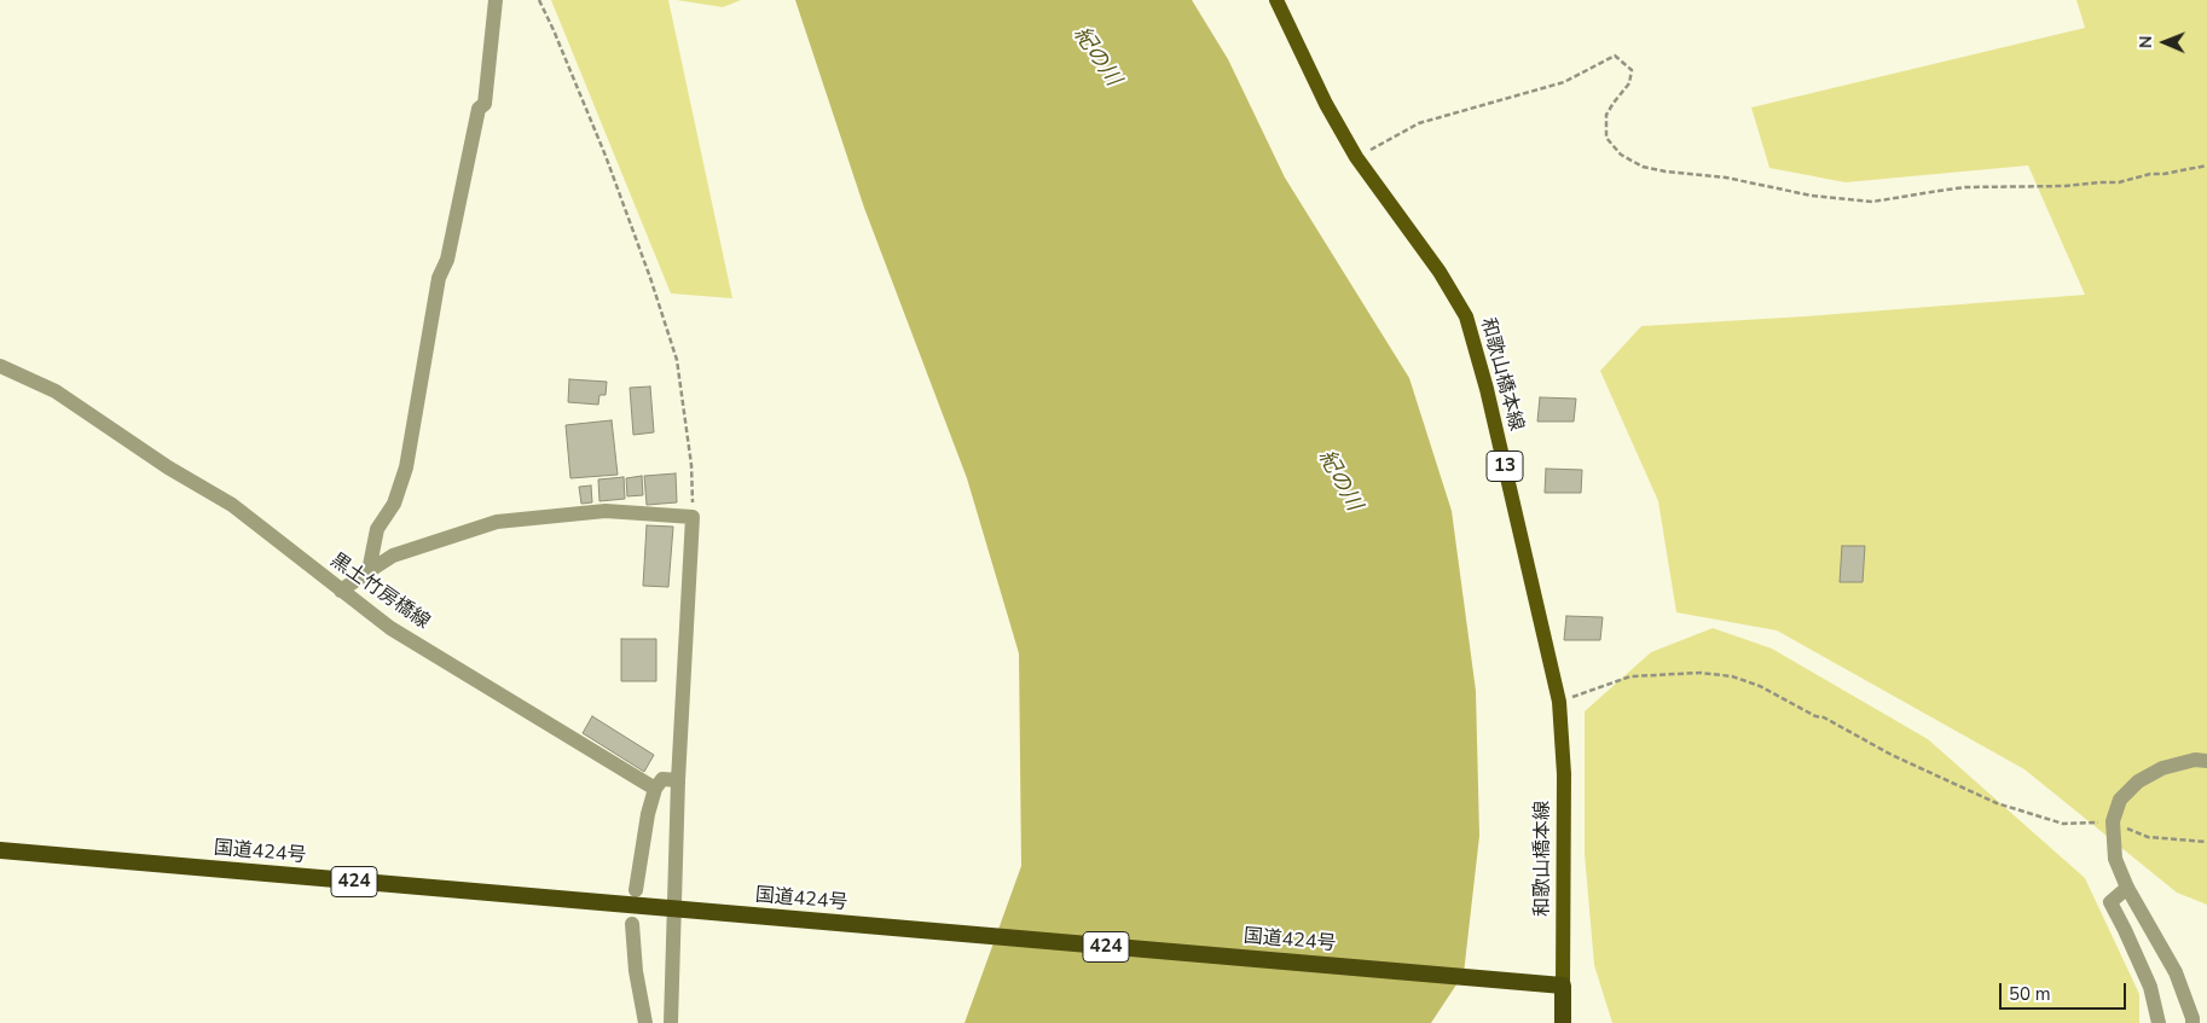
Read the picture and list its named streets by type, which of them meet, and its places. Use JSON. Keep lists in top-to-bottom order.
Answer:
{
  "streets": {
    "highway": ["国道424号", "424"],
    "main road": ["和歌山橋本線", "13"],
    "street": ["黒土竹房橋線"]
  },
  "crossings": [
    ["和歌山橋本線", "国道424号"]
  ],
  "water": ["紀の川"],
  "scale_bar": "50 m",
  "north": "left"
}
